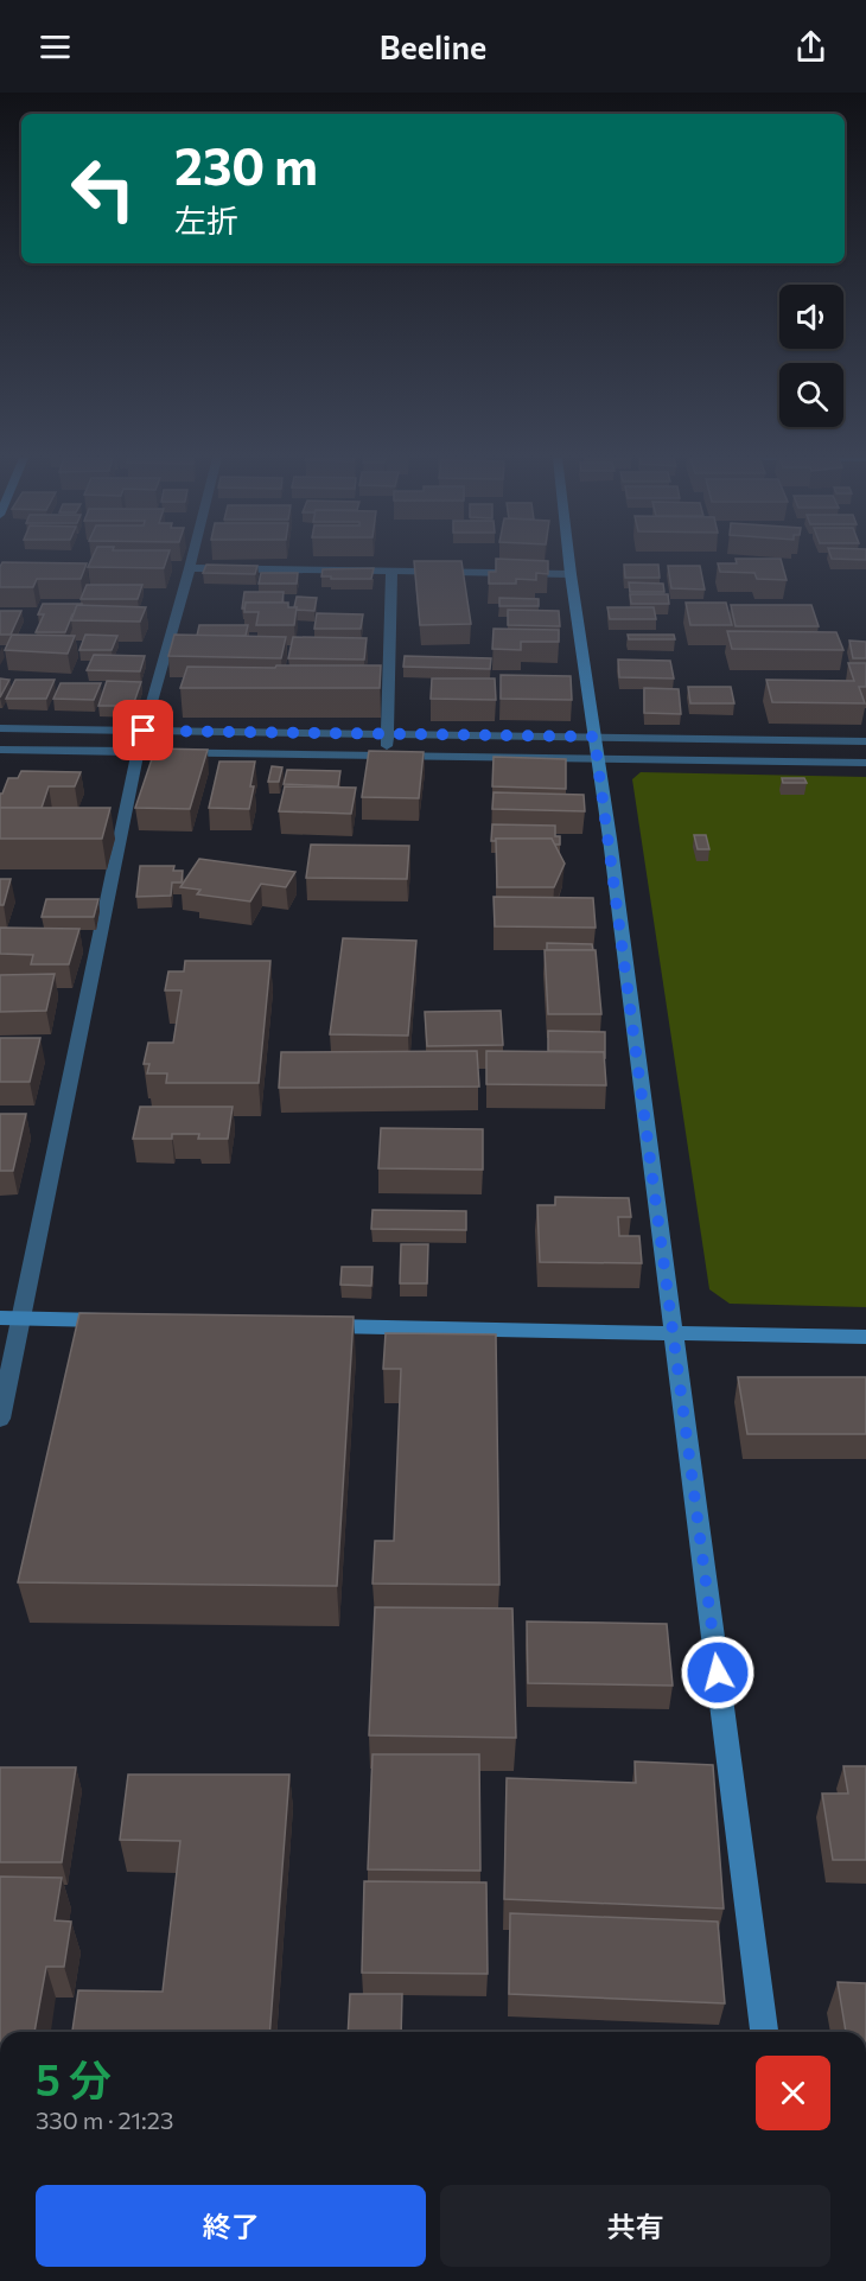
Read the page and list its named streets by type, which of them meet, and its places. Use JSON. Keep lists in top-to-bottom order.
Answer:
{
  "page": {
    "header": "Beeline",
    "turn": ["230 m", "左折"],
    "heading": ["5 分", "330 m · 21:23"],
    "buttons": ["終了", "共有"]
  }
}
